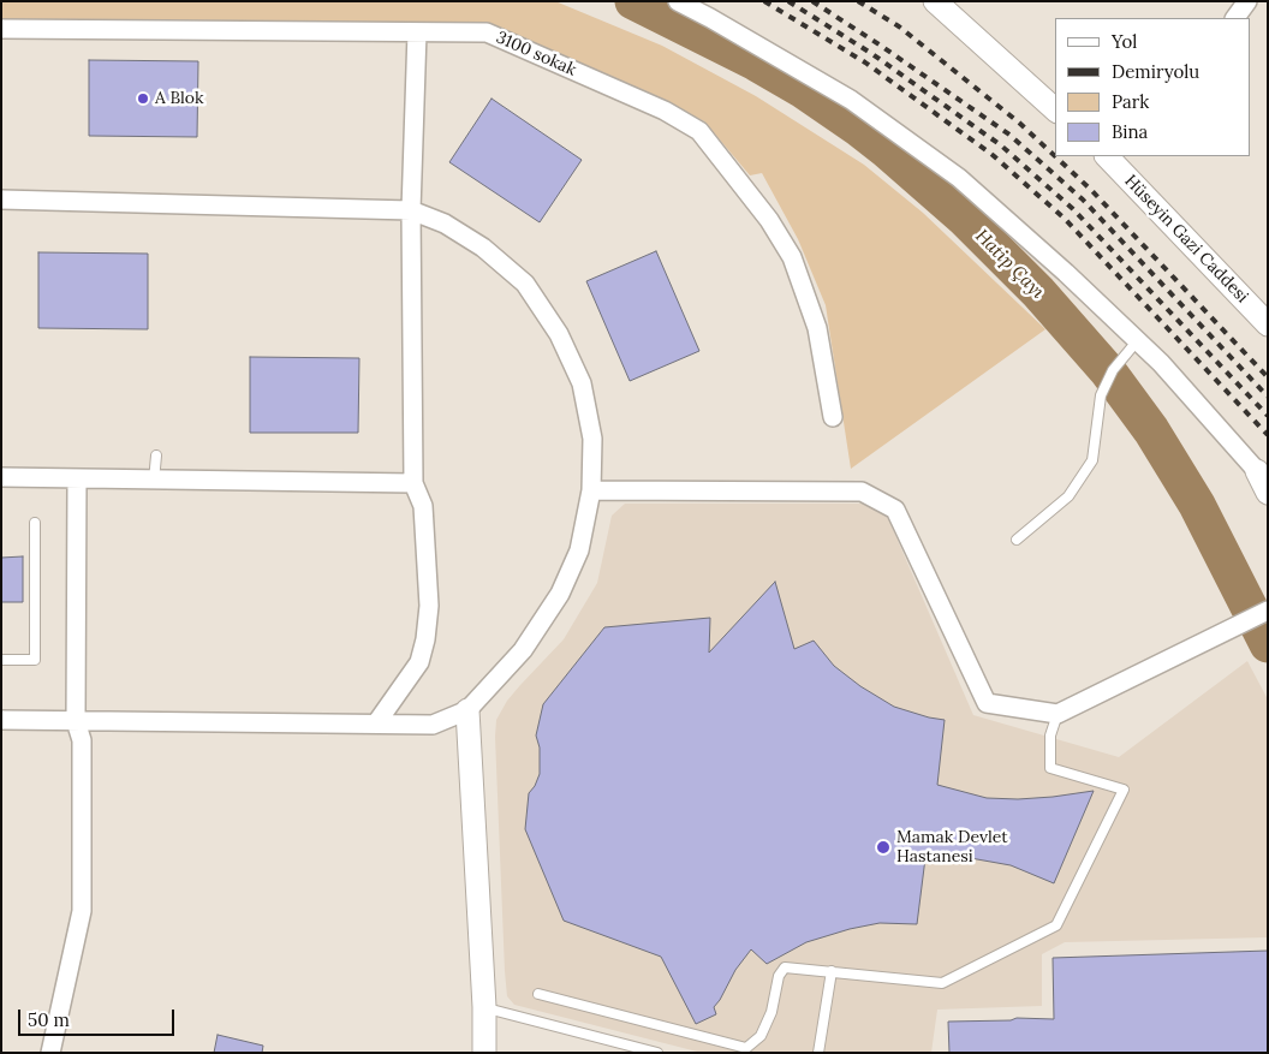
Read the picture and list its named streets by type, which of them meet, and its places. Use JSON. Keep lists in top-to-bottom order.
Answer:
{
  "streets": {
    "street": ["3100 sokak", "Hüseyin Gazi Caddesi"]
  },
  "water": ["Hatip Çayı"],
  "places": ["A Blok", "Mamak Devlet Hastanesi"],
  "legend": [
    "Yol",
    "Demiryolu",
    "Park",
    "Bina"
  ],
  "scale_bar": "50 m"
}
